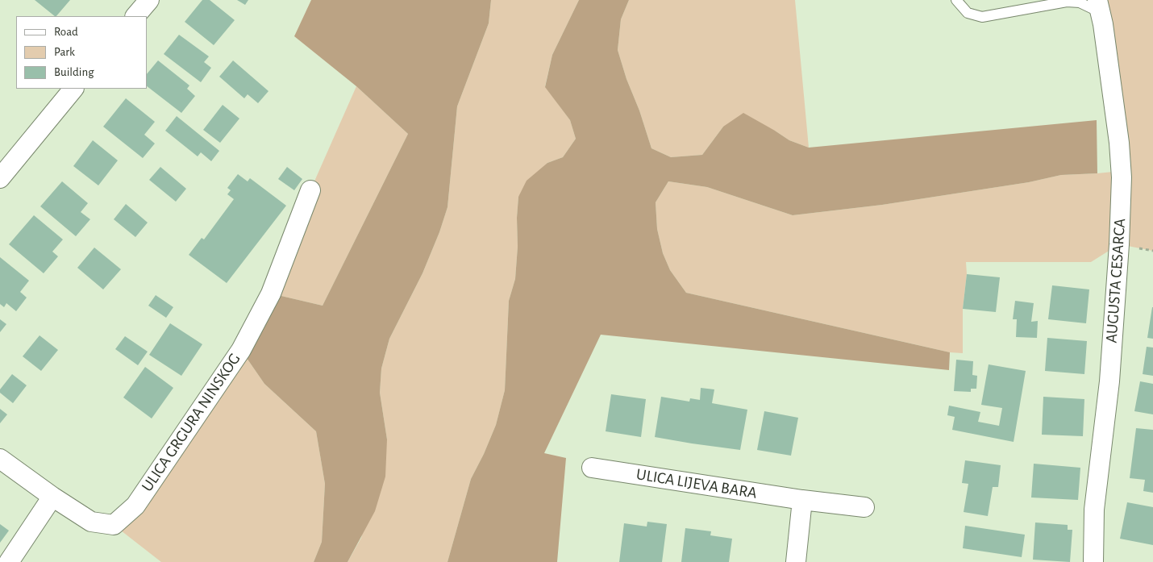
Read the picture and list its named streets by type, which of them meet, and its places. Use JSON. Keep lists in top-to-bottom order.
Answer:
{
  "streets": {
    "street": ["AUGUSTA CESARCA", "ULICA GRGURA NINSKOG", "ULICA LIJEVA BARA"]
  },
  "legend": ["Road", "Park", "Building"]
}
